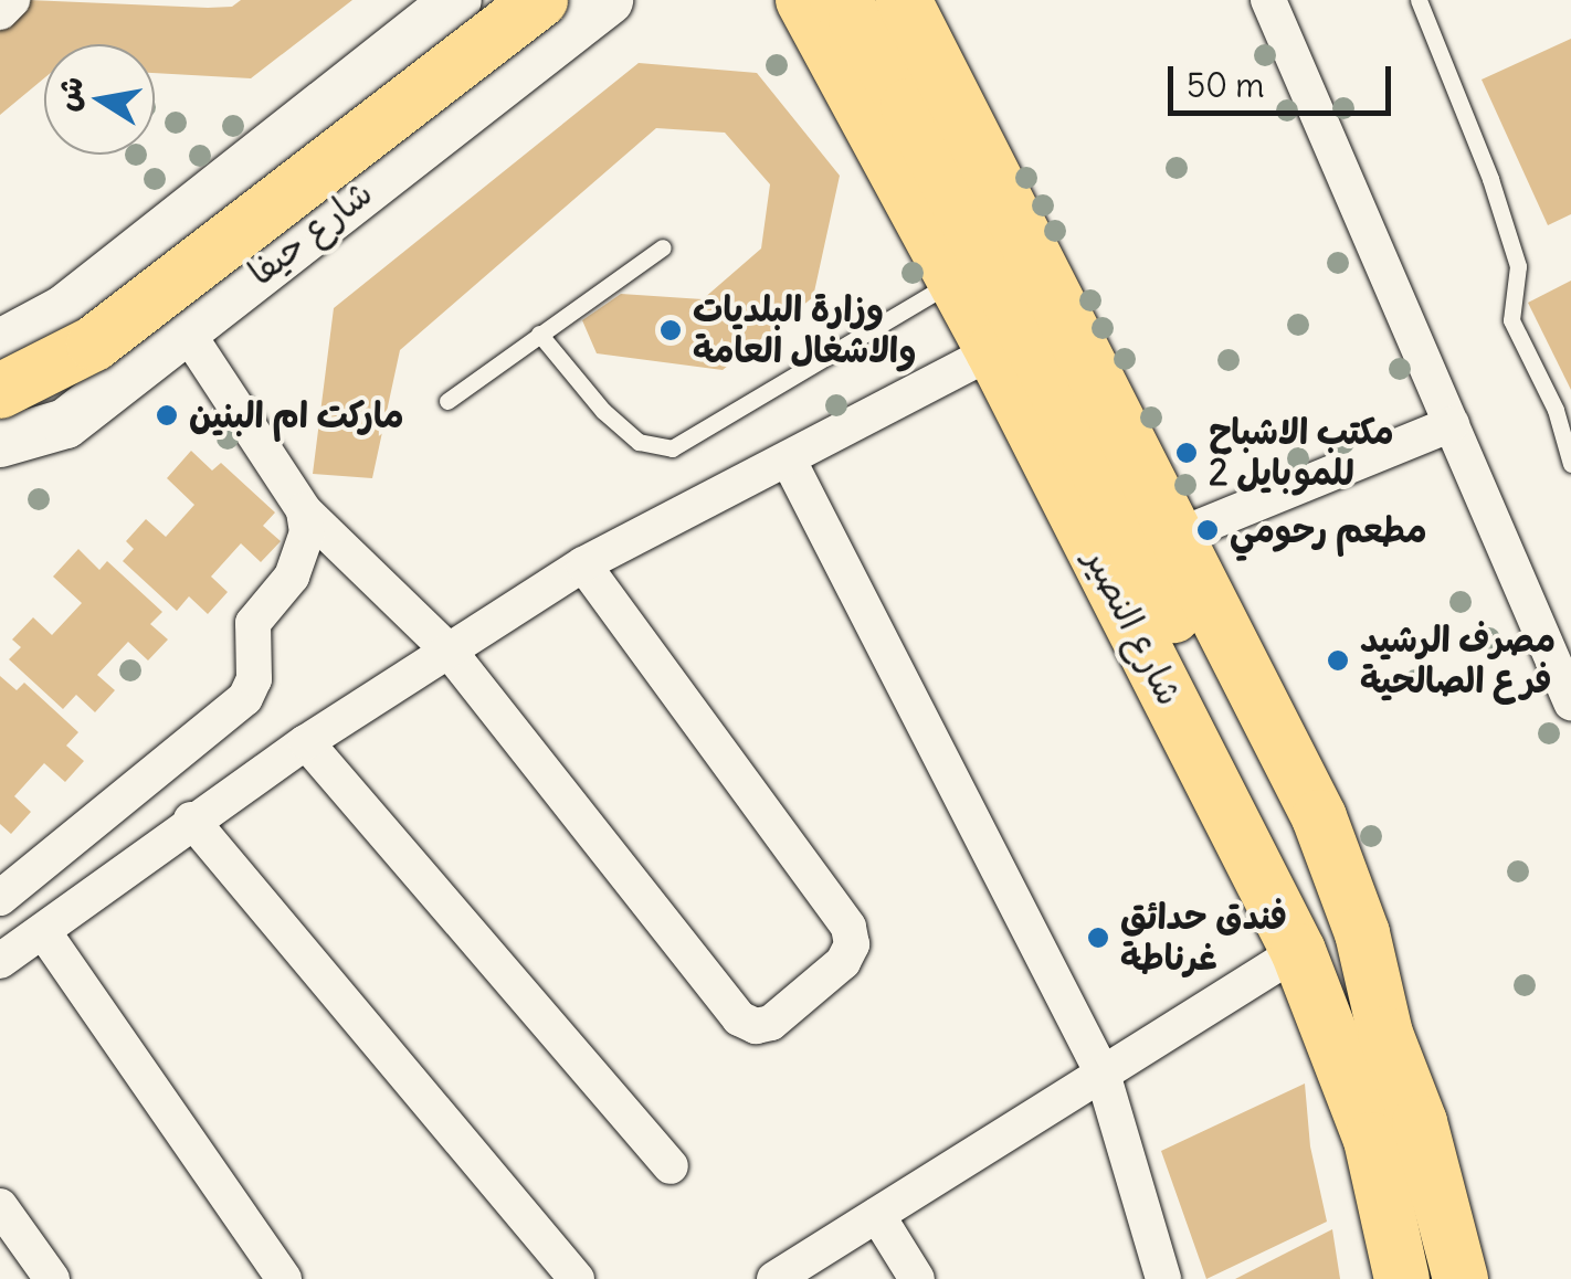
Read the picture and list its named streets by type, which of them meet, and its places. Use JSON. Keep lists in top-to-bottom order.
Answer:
{
  "streets": {
    "main road": ["شارع حيفا", "شارع النصیر"]
  },
  "places": [
    "وزارة البلديات والاشغال العامة",
    "ماركت ام البنين",
    "مكتب الاشباح 2 للموبايل",
    "مطعم رحومي",
    "مصرف الرشيد فرع الصالحية",
    "فندق حدائق غرناطة"
  ],
  "scale_bar": "50 m",
  "north": "left"
}
